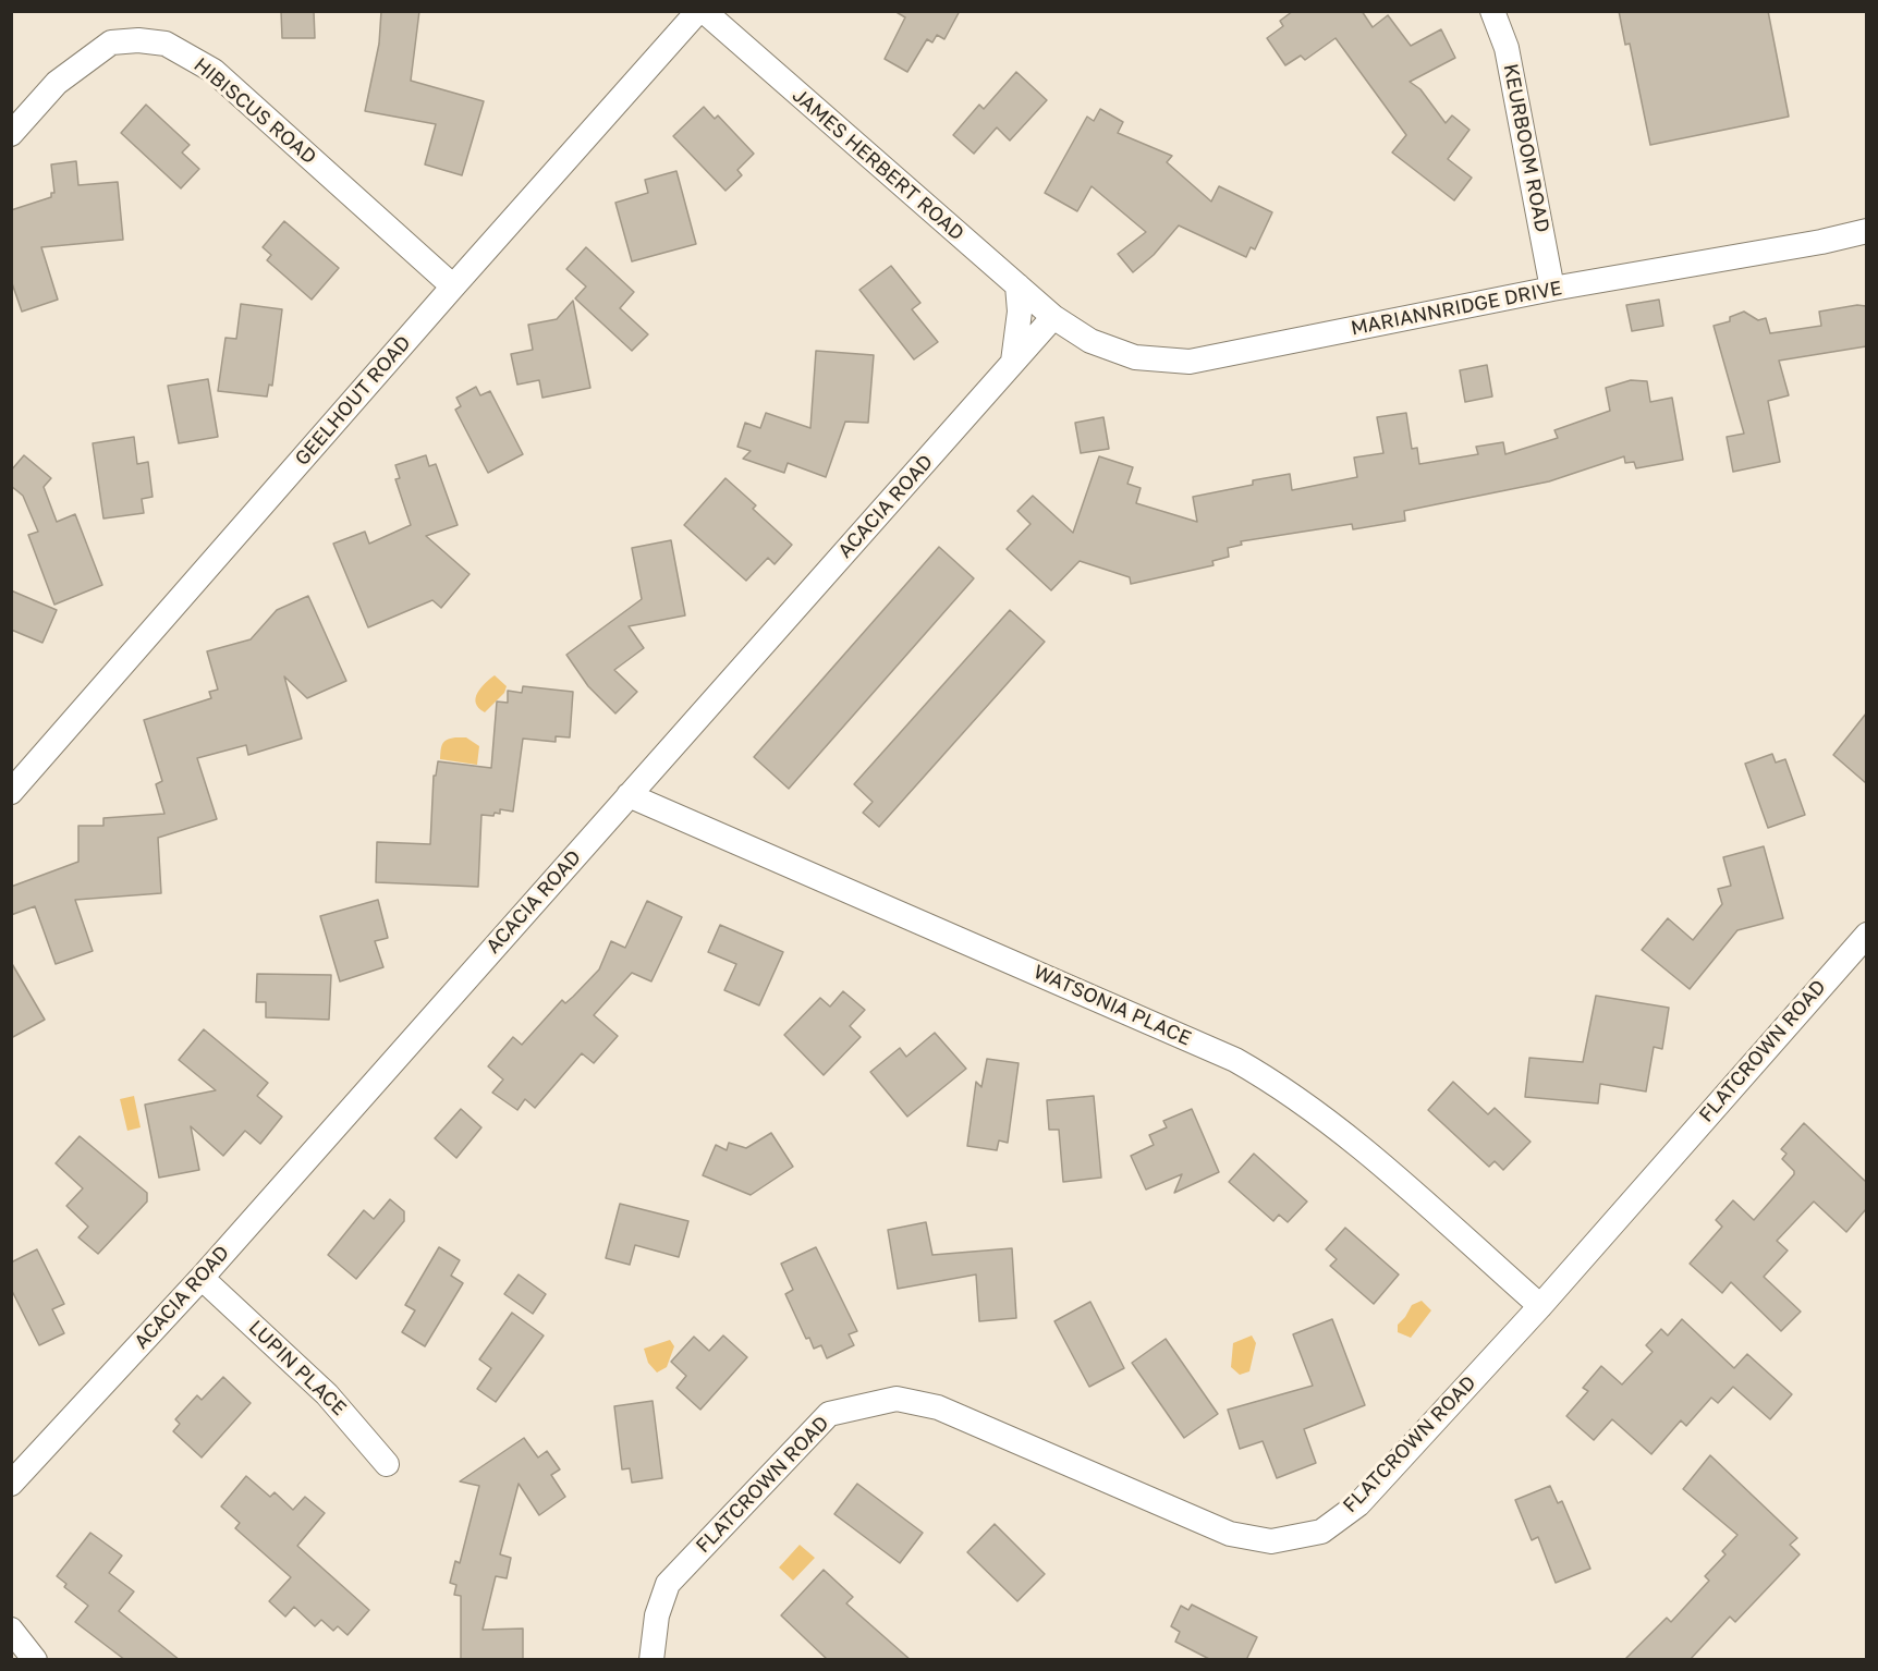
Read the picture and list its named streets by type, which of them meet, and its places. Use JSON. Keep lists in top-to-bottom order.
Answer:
{
  "streets": {
    "street": [
      "HIBISCUS ROAD",
      "KEURBOOM ROAD",
      "JAMES HERBERT ROAD",
      "MARIANNRIDGE DRIVE",
      "GEELHOUT ROAD",
      "ACACIA ROAD",
      "WATSONIA PLACE",
      "FLATCROWN ROAD",
      "LUPIN PLACE"
    ]
  },
  "crossings": [
    ["HIBISCUS ROAD", "GEELHOUT ROAD"],
    ["KEURBOOM ROAD", "MARIANNRIDGE DRIVE"],
    ["JAMES HERBERT ROAD", "MARIANNRIDGE DRIVE"],
    ["JAMES HERBERT ROAD", "ACACIA ROAD"],
    ["MARIANNRIDGE DRIVE", "ACACIA ROAD"],
    ["ACACIA ROAD", "WATSONIA PLACE"],
    ["ACACIA ROAD", "LUPIN PLACE"],
    ["WATSONIA PLACE", "FLATCROWN ROAD"]
  ]
}
